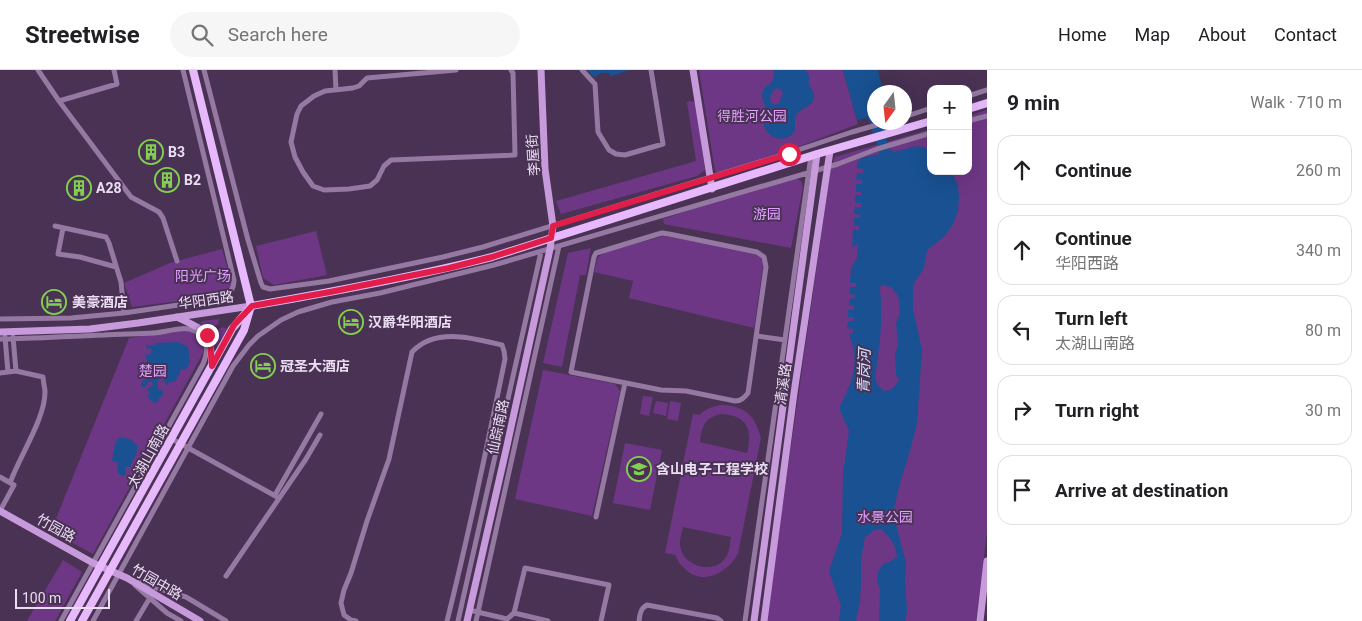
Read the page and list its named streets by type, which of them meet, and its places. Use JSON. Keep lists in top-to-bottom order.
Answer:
{
  "streets": {
    "main road": [
      "李屋街",
      "华阳西路",
      "清溪路",
      "仙踪南路",
      "太湖山南路",
      "竹园路",
      "竹园中路"
    ]
  },
  "crossings": [
    ["李屋街", "华阳西路"],
    ["李屋街", "仙踪南路"],
    ["华阳西路", "清溪路"],
    ["华阳西路", "仙踪南路"],
    ["华阳西路", "太湖山南路"],
    ["太湖山南路", "竹园路"],
    ["太湖山南路", "竹园中路"],
    ["竹园路", "竹园中路"]
  ],
  "water": ["青岗河"],
  "parks": [
    "得胜河公园",
    "游园",
    "阳光广场",
    "楚园",
    "水景公园"
  ],
  "places": {
    "building": ["B3", "B2", "A28"],
    "hotel": ["美豪酒店", "汉爵华阳酒店", "冠圣大酒店"],
    "school or university": ["含山电子工程学校"]
  },
  "scale_bar": "100 m",
  "north": "bottom",
  "page": {
    "header": "Streetwise",
    "search": "Search here",
    "nav": [
      "Home",
      "Map",
      "About",
      "Contact"
    ],
    "heading": ["9 min", "Walk · 710 m"],
    "map_buttons": ["+", "−"],
    "list": [
      ["Continue", "260 m"],
      ["Continue", "华阳西路", "340 m"],
      ["Turn left", "太湖山南路", "80 m"],
      ["Turn right", "30 m"],
      "Arrive at destination"
    ],
    "scale": "100 m"
  }
}
